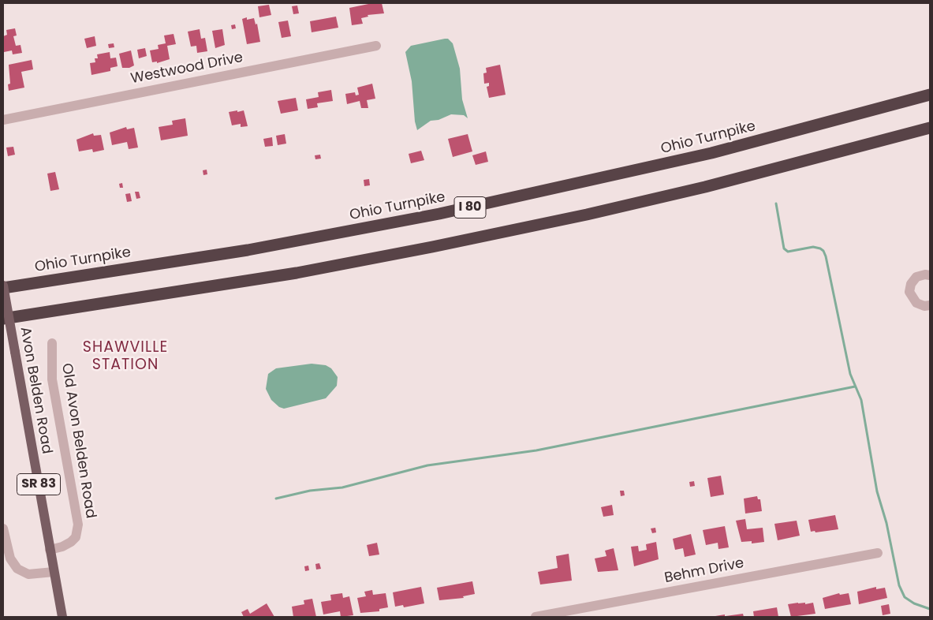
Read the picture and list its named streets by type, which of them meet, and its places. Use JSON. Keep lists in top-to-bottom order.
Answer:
{
  "streets": {
    "highway": ["Ohio Turnpike", "I 80"],
    "main road": ["Avon Belden Road", "SR 83"],
    "street": ["Westwood Drive", "Old Avon Belden Road", "Behm Drive"]
  },
  "crossings": [
    ["Ohio Turnpike", "Avon Belden Road"],
    ["Avon Belden Road", "Old Avon Belden Road"]
  ],
  "districts": ["SHAWVILLE STATION"]
}
